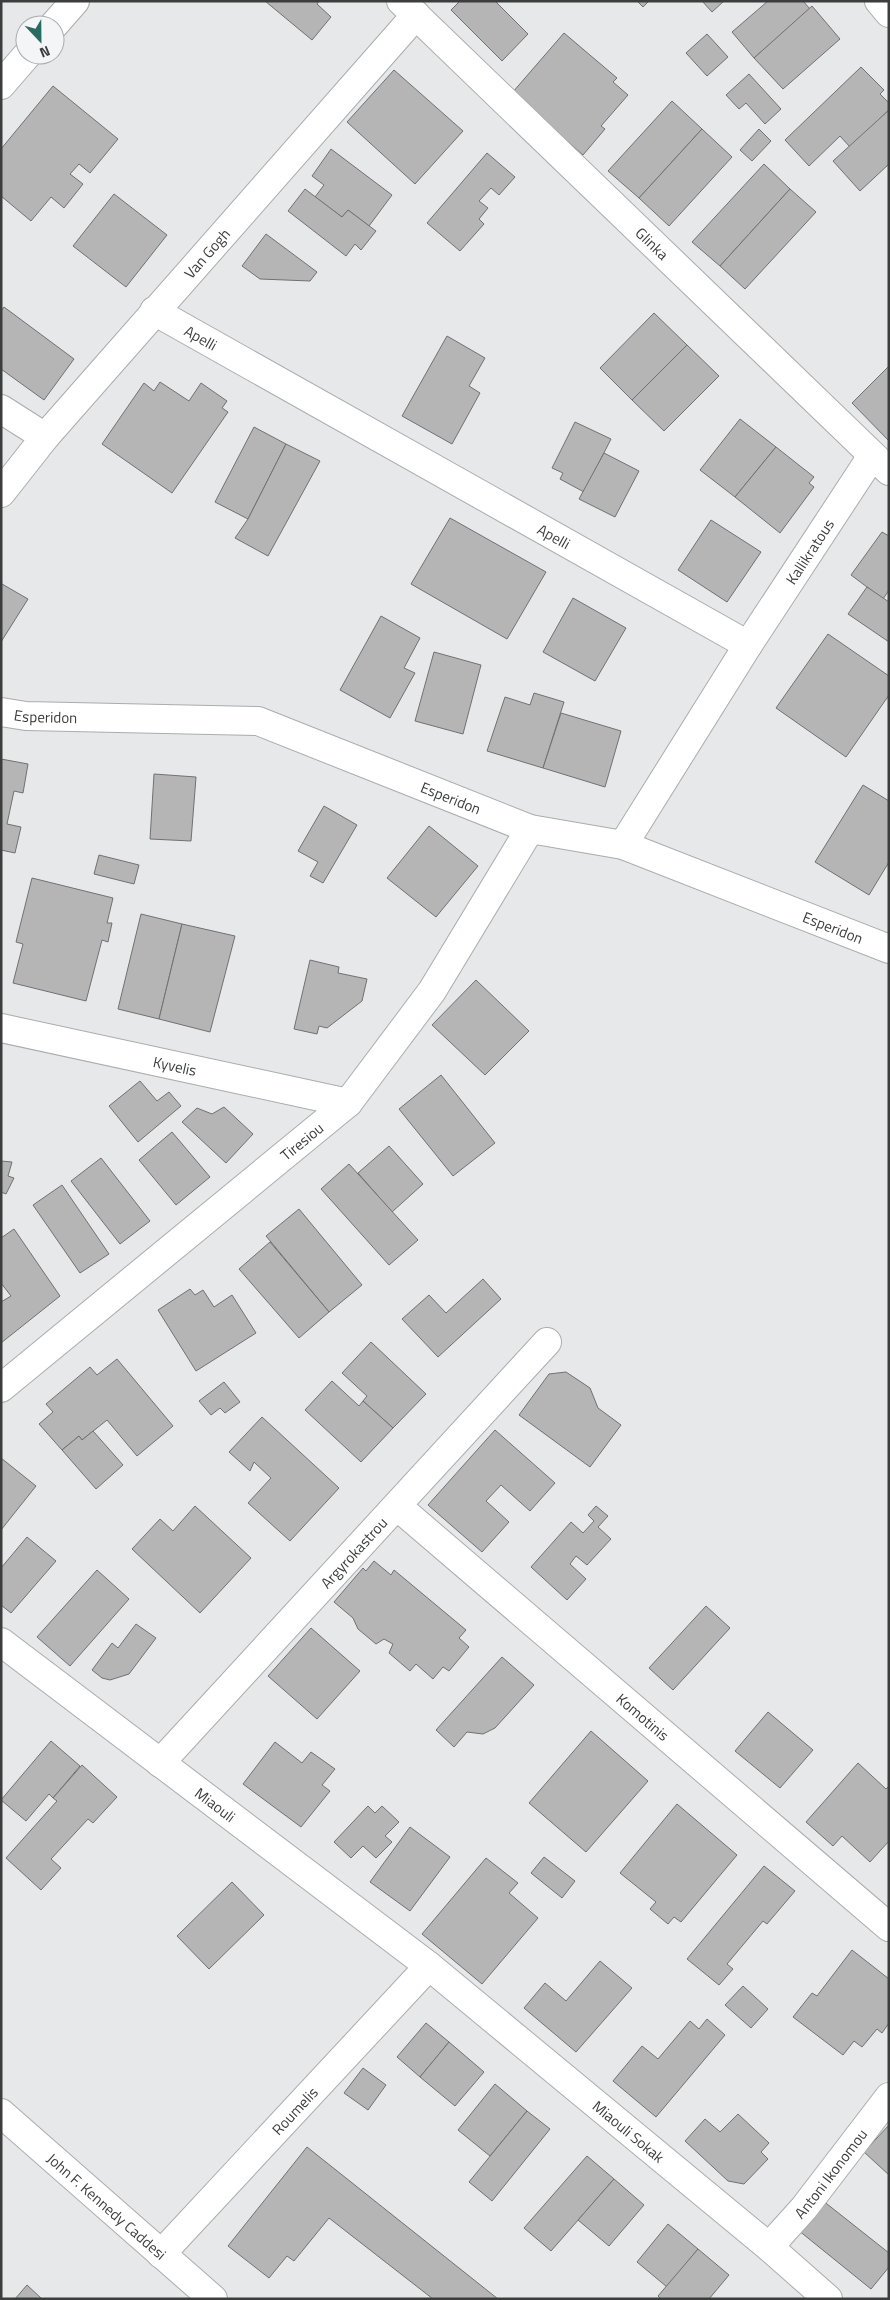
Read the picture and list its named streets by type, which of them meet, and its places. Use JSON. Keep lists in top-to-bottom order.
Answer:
{
  "streets": {
    "street": [
      "Glinka",
      "Van Gogh",
      "Apelli",
      "Kallikratous",
      "Esperidon",
      "Kyvelis",
      "Tiresiou",
      "Argyrokastrou",
      "Komotinis",
      "Miaouli",
      "Roumelis",
      "Miaouli Sokak",
      "Antoni Ikonomou",
      "John F. Kennedy Caddesi"
    ]
  },
  "crossings": [
    ["Glinka", "Van Gogh"],
    ["Glinka", "Kallikratous"],
    ["Van Gogh", "Apelli"],
    ["Apelli", "Kallikratous"],
    ["Esperidon", "Tiresiou"],
    ["Kyvelis", "Tiresiou"],
    ["Argyrokastrou", "Komotinis"],
    ["Argyrokastrou", "Miaouli"],
    ["Miaouli", "Roumelis"],
    ["Miaouli", "Miaouli Sokak"],
    ["Roumelis", "Miaouli Sokak"],
    ["Roumelis", "John F. Kennedy Caddesi"],
    ["Miaouli Sokak", "Antoni Ikonomou"]
  ],
  "north": "bottom"
}
